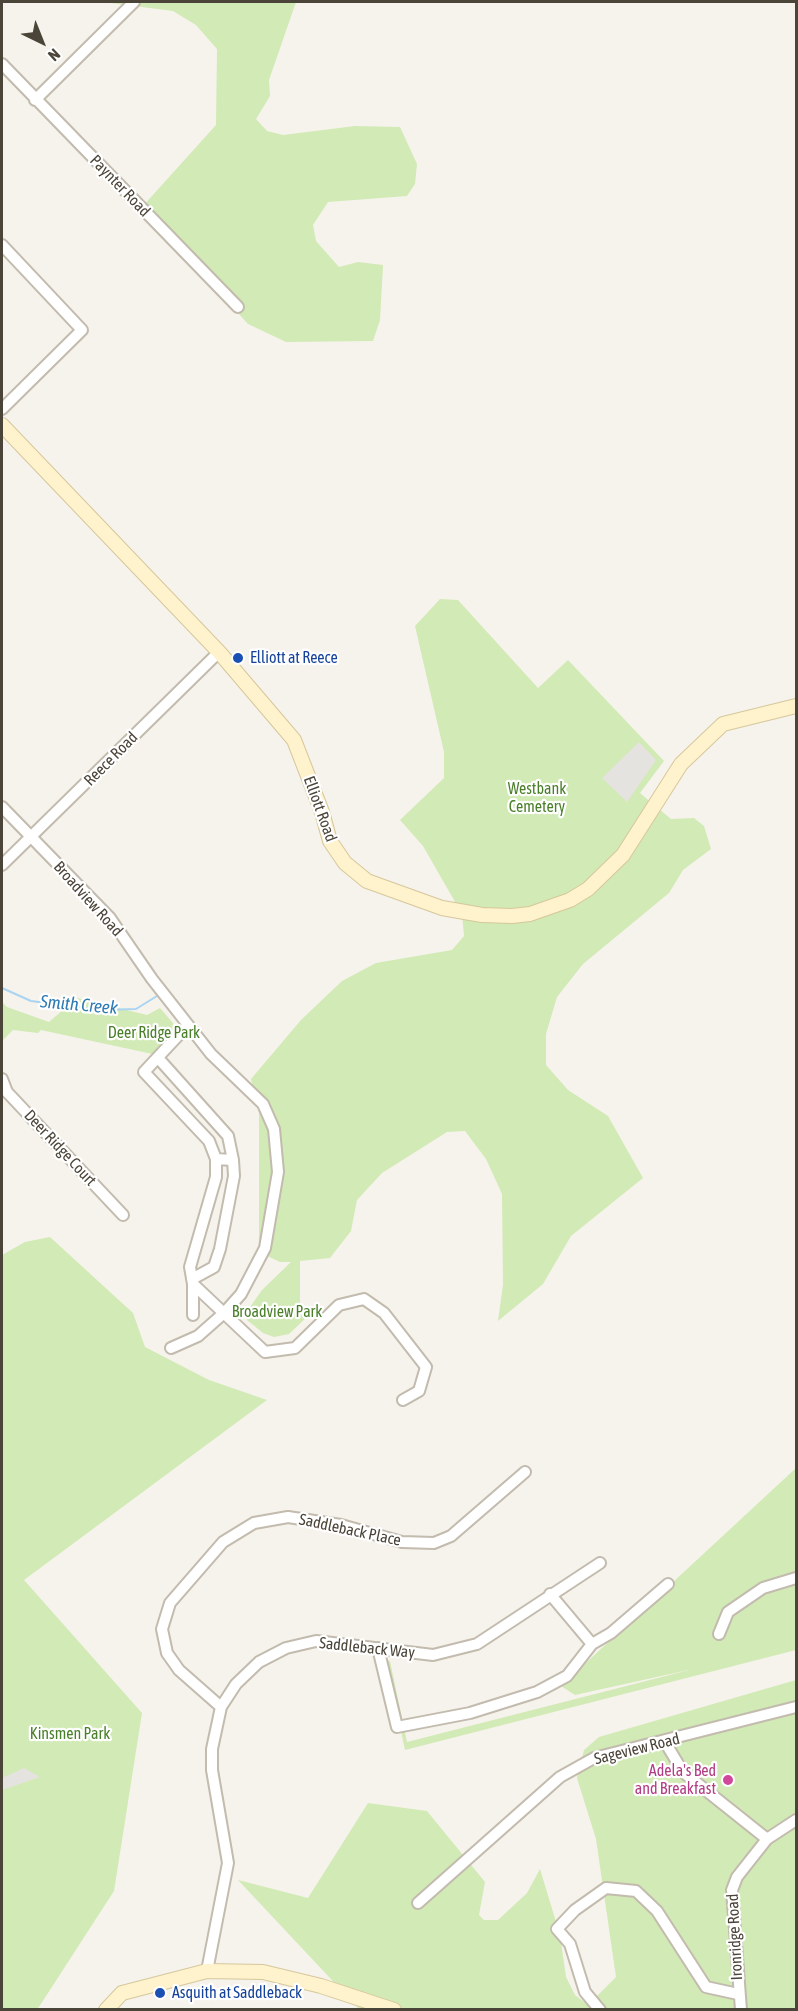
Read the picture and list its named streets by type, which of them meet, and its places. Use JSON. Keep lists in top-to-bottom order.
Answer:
{
  "streets": {
    "street": [
      "Paynter Road",
      "Reece Road",
      "Elliott Road",
      "Broadview Road",
      "Deer Ridge Court",
      "Saddleback Place",
      "Saddleback Way",
      "Sageview Road",
      "Ironridge Road"
    ]
  },
  "crossings": [
    ["Reece Road", "Elliott Road"],
    ["Reece Road", "Broadview Road"],
    ["Saddleback Place", "Saddleback Way"]
  ],
  "water": ["Smith Creek"],
  "parks": [
    "Westbank Cemetery",
    "Deer Ridge Park",
    "Broadview Park",
    "Kinsmen Park"
  ],
  "places": ["Elliott at Reece", "Adela's Bed and Breakfast", "Asquith at Saddleback"],
  "north": "bottom right"
}
